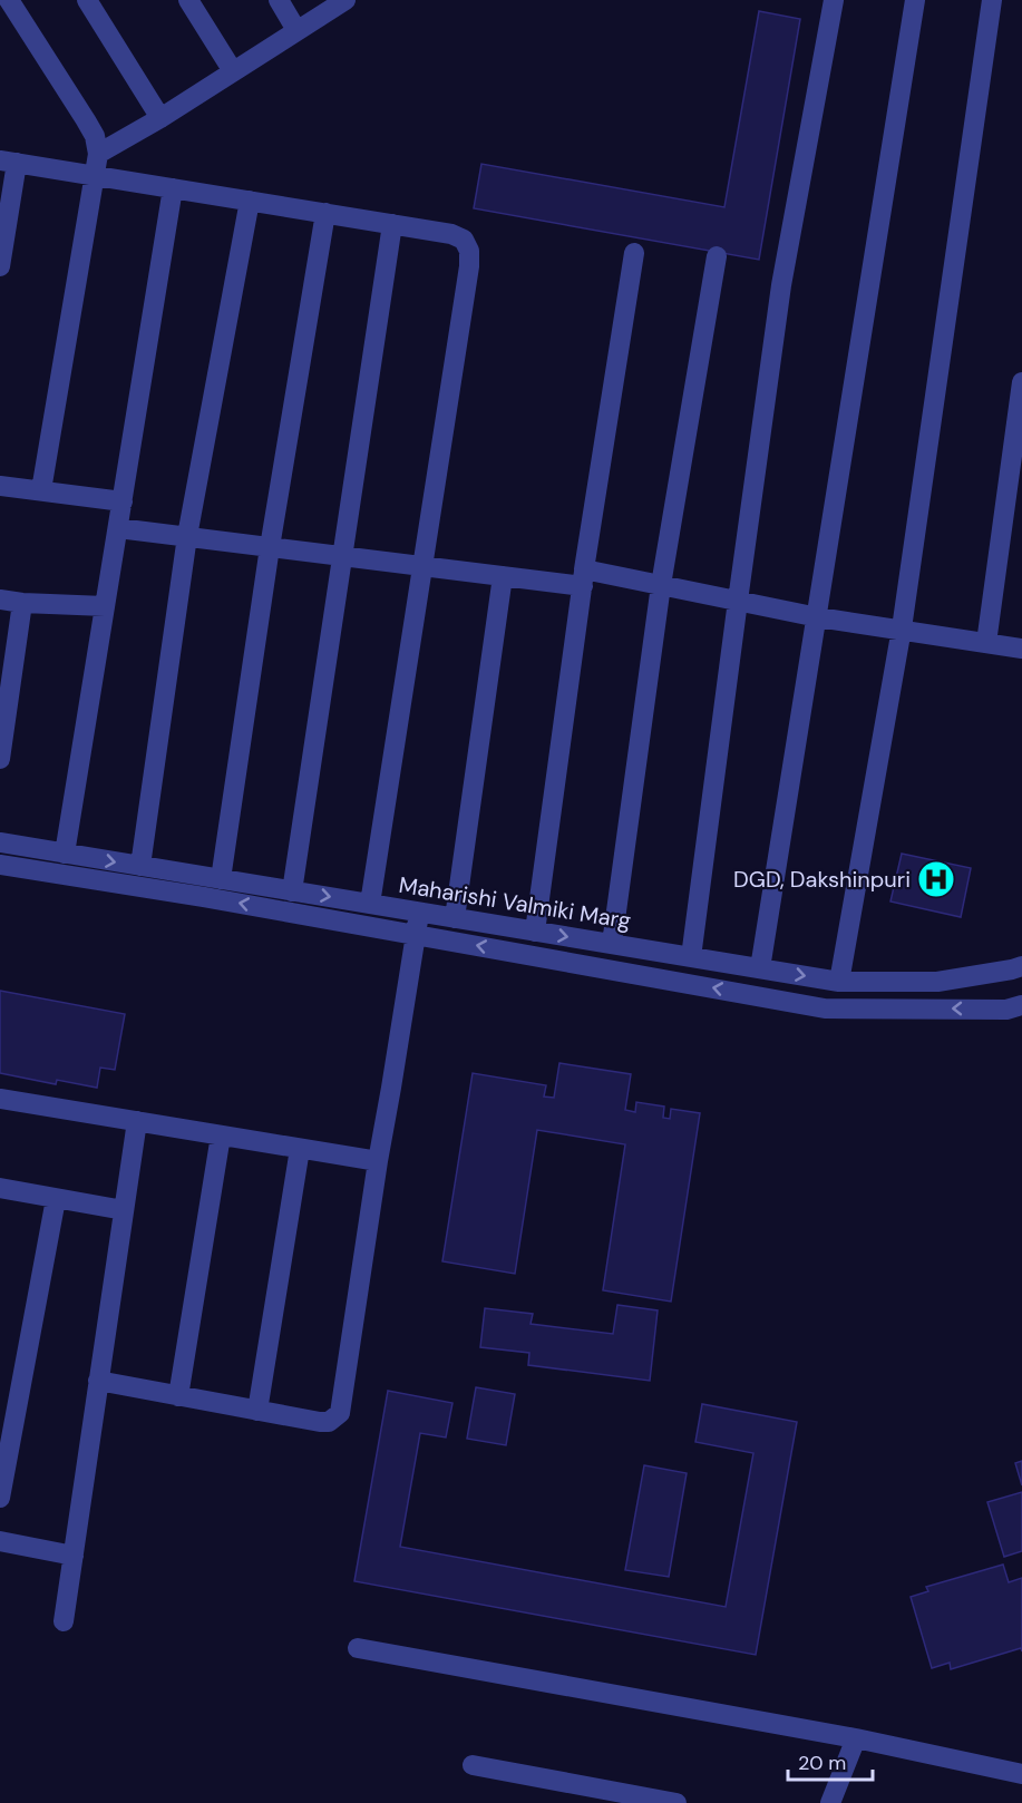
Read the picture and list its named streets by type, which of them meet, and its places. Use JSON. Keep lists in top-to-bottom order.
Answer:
{
  "streets": {
    "street": ["Maharishi Valmiki Marg"]
  },
  "places": {
    "hospital": ["DGD, Dakshinpuri"]
  },
  "scale_bar": "20 m"
}
